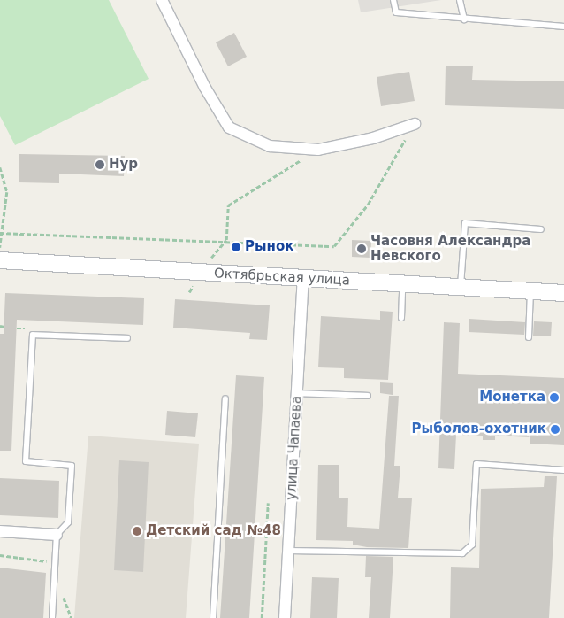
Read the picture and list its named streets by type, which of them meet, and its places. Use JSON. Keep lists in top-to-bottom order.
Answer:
{
  "streets": {
    "main road": ["Октябрьская улица"],
    "street": ["улица Чапаева"]
  },
  "crossings": [
    ["Октябрьская улица", "улица Чапаева"]
  ],
  "places": [
    "Нур",
    "Рынок",
    "Часовня Александра Невского",
    "Монетка",
    "Рыболов-охотник",
    "Детский сад №48"
  ]
}
